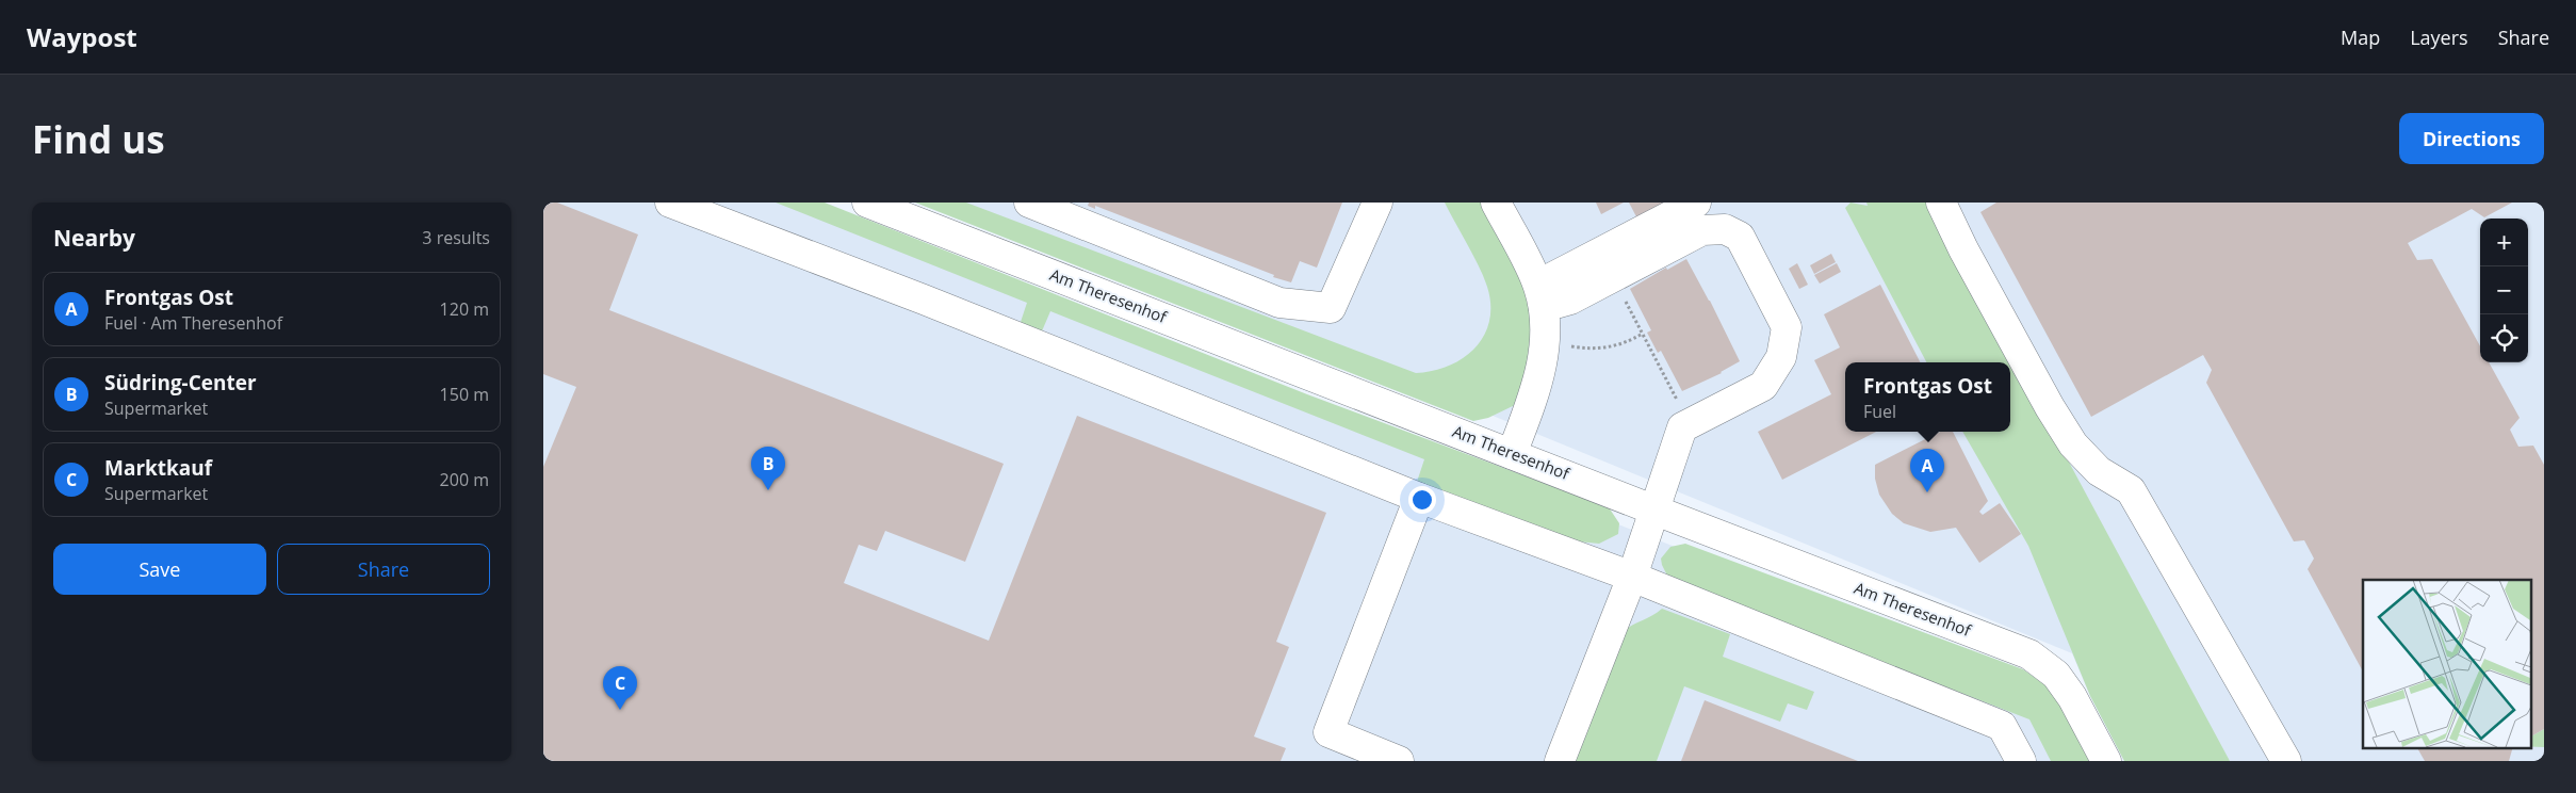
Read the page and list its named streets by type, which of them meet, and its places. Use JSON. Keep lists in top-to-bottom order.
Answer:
{
  "streets": {
    "street": ["Am Theresenhof"]
  },
  "page": {
    "header": "Waypost",
    "nav": ["Map", "Layers", "Share"],
    "buttons": [
      "Directions",
      ["Save", "Share"]
    ],
    "title": "Find us",
    "heading": ["Nearby", "3 results"],
    "map_buttons": ["+", "−"],
    "list": [
      {
        "mark": "A",
        "name": "Frontgas Ost",
        "note": "Fuel · Am Theresenhof",
        "value": "120 m"
      },
      {
        "mark": "B",
        "name": "Südring-Center",
        "note": "Supermarket",
        "value": "150 m"
      },
      {
        "mark": "C",
        "name": "Marktkauf",
        "note": "Supermarket",
        "value": "200 m"
      }
    ],
    "popup": ["Frontgas Ost", "Fuel"],
    "pins": ["B", "A", "C"]
  }
}
